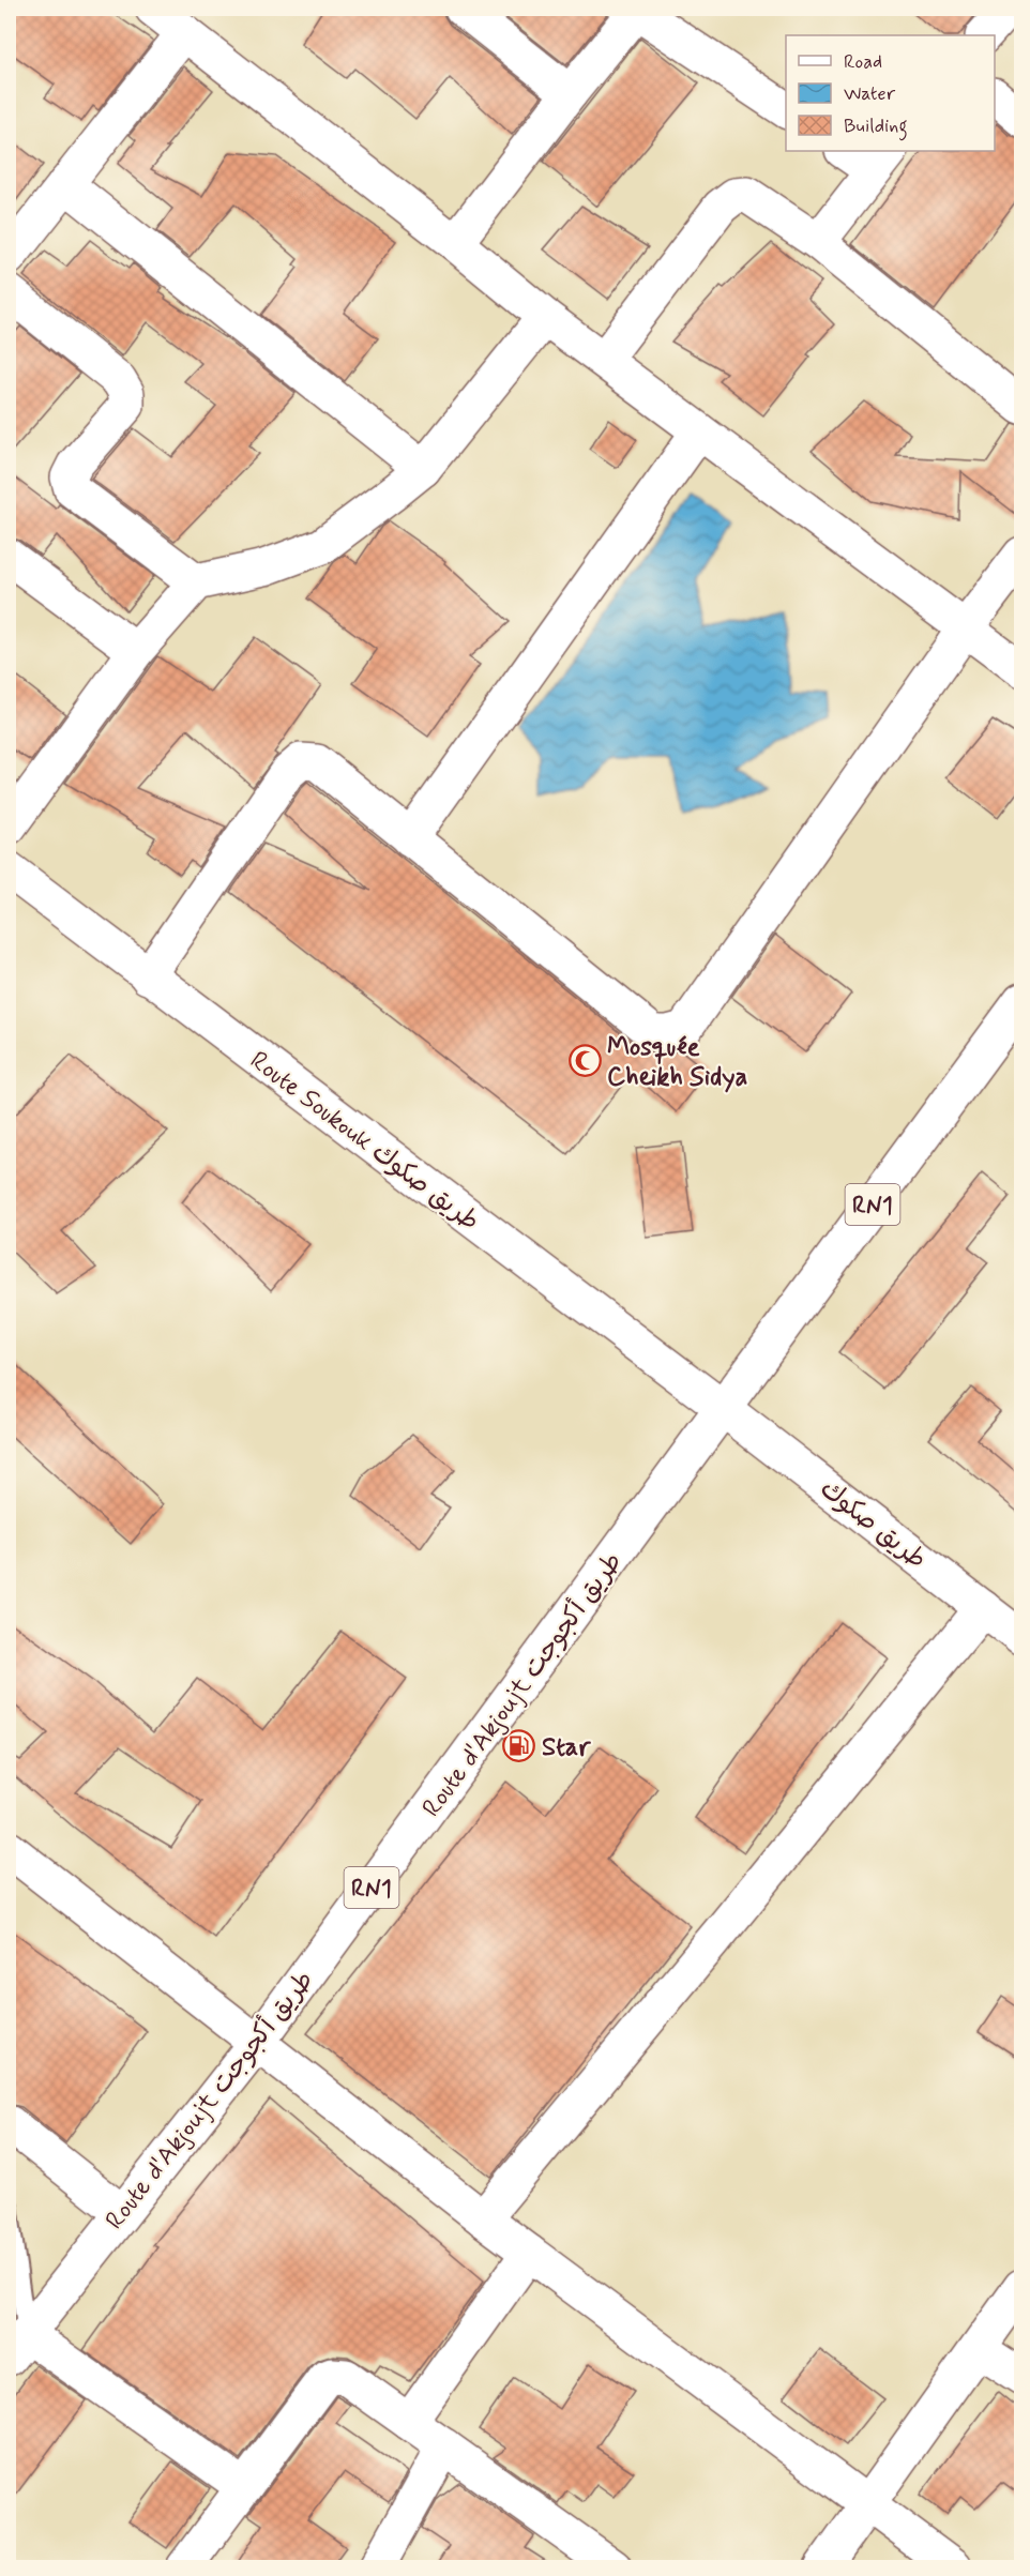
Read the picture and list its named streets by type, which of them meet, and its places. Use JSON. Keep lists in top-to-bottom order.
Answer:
{
  "streets": {
    "main road": [
      "Route Soukouk طريق صكوك",
      "RN1",
      "طريق صكوك",
      "Route d'Akjoujt طريق أكجوجت"
    ]
  },
  "crossings": [
    ["Route Soukouk طريق صكوك", "طريق صكوك"],
    ["Route Soukouk طريق صكوك", "Route d'Akjoujt طريق أكجوجت"],
    ["طريق صكوك", "Route d'Akjoujt طريق أكجوجت"]
  ],
  "places": {
    "mosque": ["Mosquée Cheikh Sidya"],
    "fuel station": ["Star"]
  },
  "legend": ["Road", "Water", "Building"]
}
